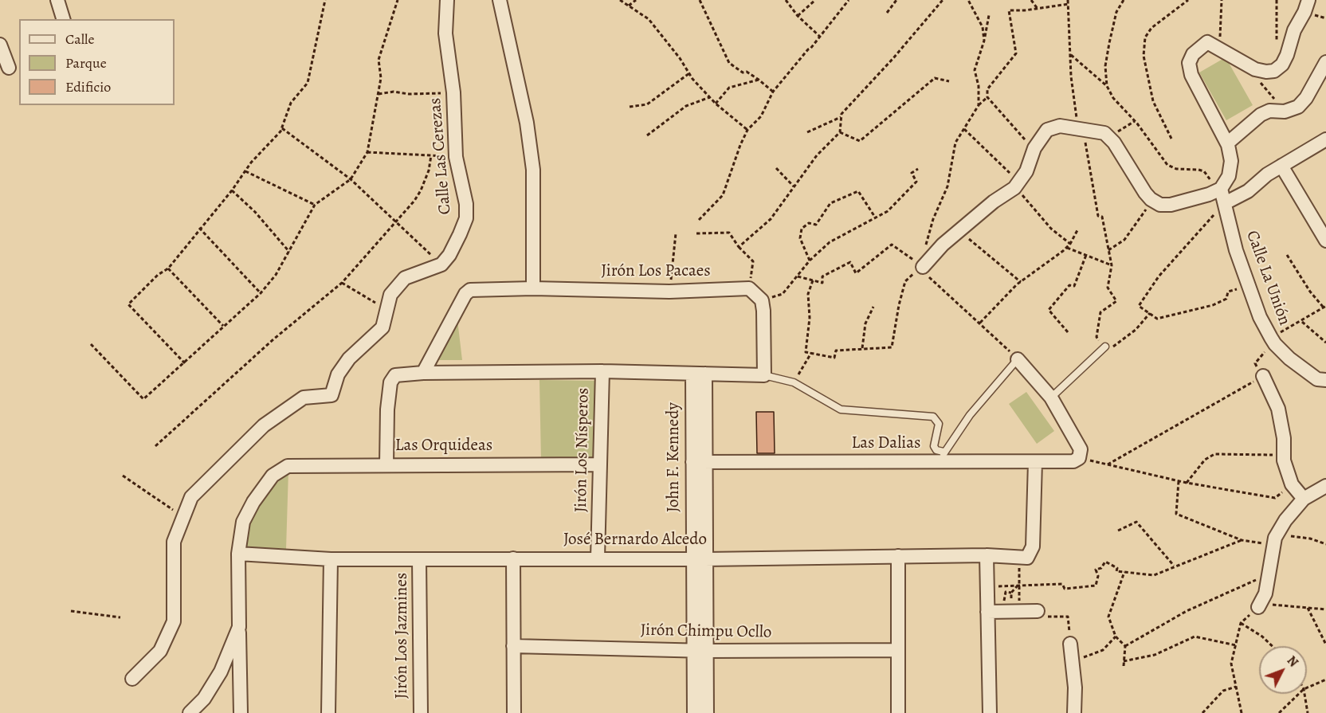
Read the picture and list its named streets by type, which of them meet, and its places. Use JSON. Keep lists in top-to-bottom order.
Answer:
{
  "streets": {
    "street": [
      "Calle Las Cerezas",
      "Jirón Los Pacaes",
      "Calle La Unión",
      "Las Dalias",
      "Las Orquideas",
      "Jirón Los Nísperos",
      "John F. Kennedy",
      "José Bernardo Alcedo",
      "Jirón Chimpu Ocllo",
      "Jirón Los Jazmines"
    ]
  },
  "crossings": [
    ["Las Dalias", "John F. Kennedy"],
    ["Las Dalias", "José Bernardo Alcedo"],
    ["Las Orquideas", "Jirón Los Nísperos"],
    ["Las Orquideas", "José Bernardo Alcedo"],
    ["Jirón Los Nísperos", "José Bernardo Alcedo"],
    ["John F. Kennedy", "José Bernardo Alcedo"],
    ["John F. Kennedy", "Jirón Chimpu Ocllo"],
    ["José Bernardo Alcedo", "Jirón Los Jazmines"]
  ],
  "legend": ["Calle", "Parque", "Edificio"],
  "north": "top right"
}
